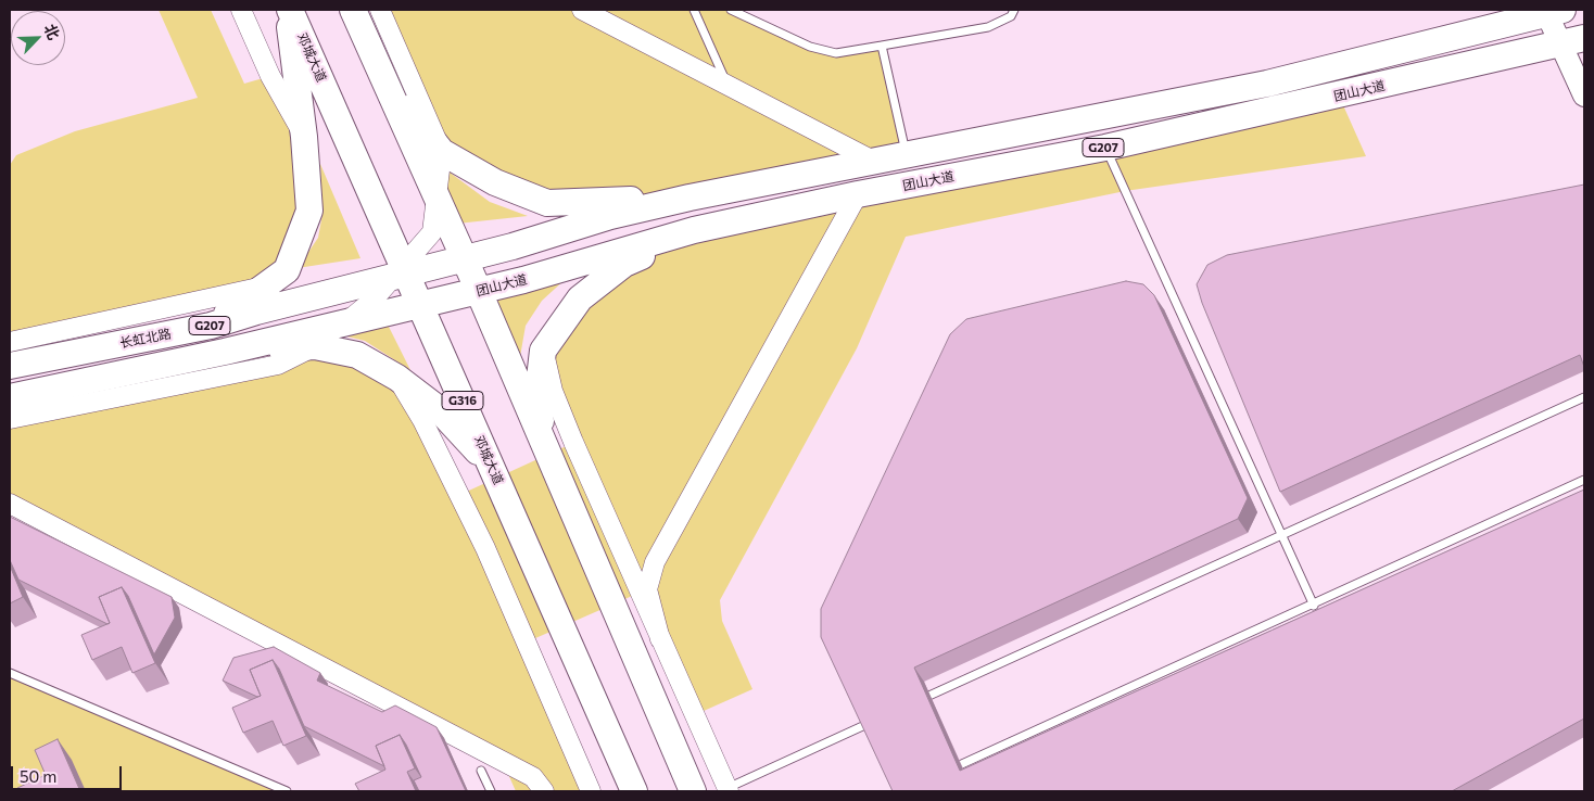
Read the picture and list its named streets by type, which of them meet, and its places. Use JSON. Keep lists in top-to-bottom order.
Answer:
{
  "streets": {
    "highway": [
      "邓城大道",
      "团山大道",
      "G207",
      "长虹北路",
      "G316"
    ]
  },
  "crossings": [
    ["邓城大道", "团山大道"],
    ["邓城大道", "G207"],
    ["邓城大道", "长虹北路"],
    ["团山大道", "G207"],
    ["G207", "长虹北路"]
  ],
  "scale_bar": "50 m",
  "north": "top right"
}
